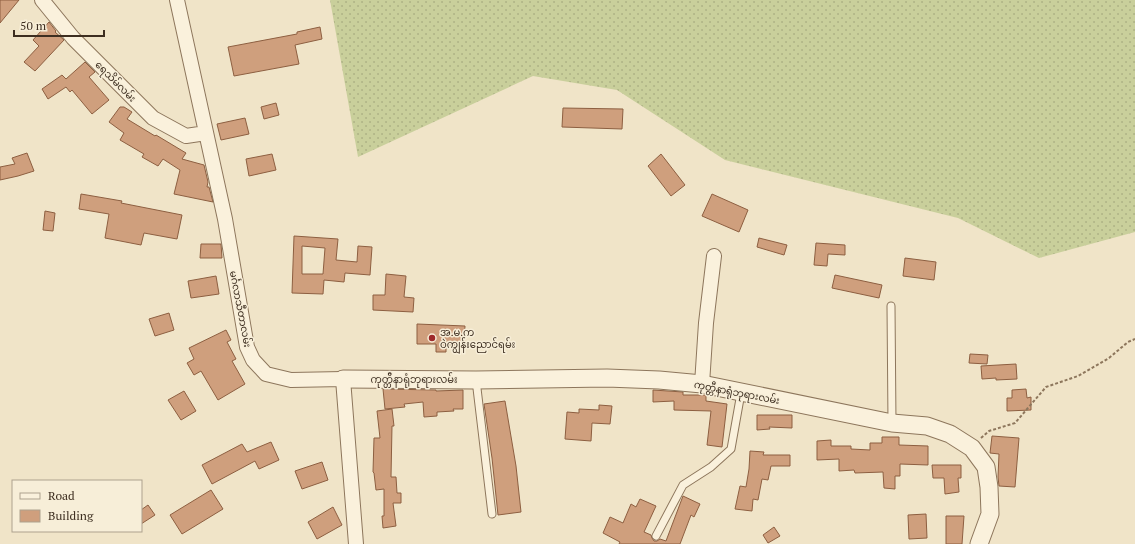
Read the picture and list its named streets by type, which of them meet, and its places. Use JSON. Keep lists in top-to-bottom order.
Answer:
{
  "streets": {
    "street": ["ရေသိမ်လမ်း", "မင်္ဂလာသီတာလမ်း", "ကုတ္တီနာရုံဘုရားလမ်း"]
  },
  "crossings": [
    ["ရေသိမ်လမ်း", "မင်္ဂလာသီတာလမ်း"],
    ["မင်္ဂလာသီတာလမ်း", "ကုတ္တီနာရုံဘုရားလမ်း"]
  ],
  "places": ["အ.မ.က ဝဲကျွန်းညောင်ရမ်း"],
  "legend": ["Road", "Building"],
  "scale_bar": "50 m"
}
